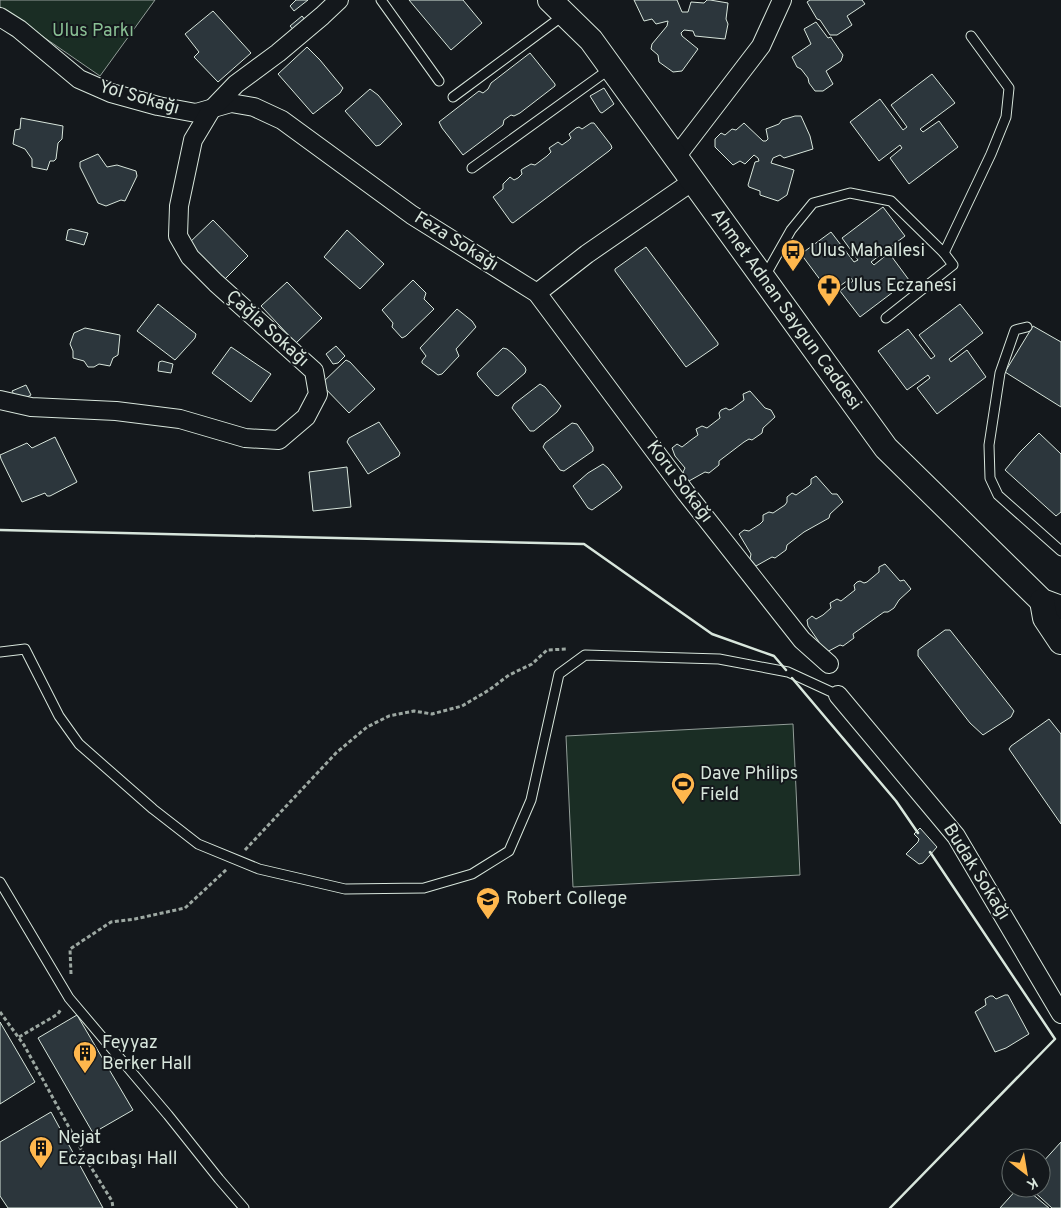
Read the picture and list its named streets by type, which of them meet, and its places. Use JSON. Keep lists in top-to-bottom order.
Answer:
{
  "streets": {
    "main road": ["Ahmet Adnan Saygun Caddesi"],
    "street": [
      "Yol Sokağı",
      "Feza Sokağı",
      "Çağla Sokağı",
      "Koru Sokağı",
      "Budak Sokağı"
    ]
  },
  "crossings": [
    ["Yol Sokağı", "Feza Sokağı"],
    ["Yol Sokağı", "Çağla Sokağı"],
    ["Feza Sokağı", "Çağla Sokağı"],
    ["Feza Sokağı", "Koru Sokağı"]
  ],
  "parks": ["Ulus Parkı"],
  "places": {
    "bus stop": ["Ulus Mahallesi"],
    "pharmacy": ["Ulus Eczanesi"],
    "sports": ["Dave Philips Field"],
    "school or university": ["Robert College"],
    "building": ["Feyyaz Berker Hall", "Nejat Eczacıbaşı Hall"]
  },
  "north": "bottom right"
}
